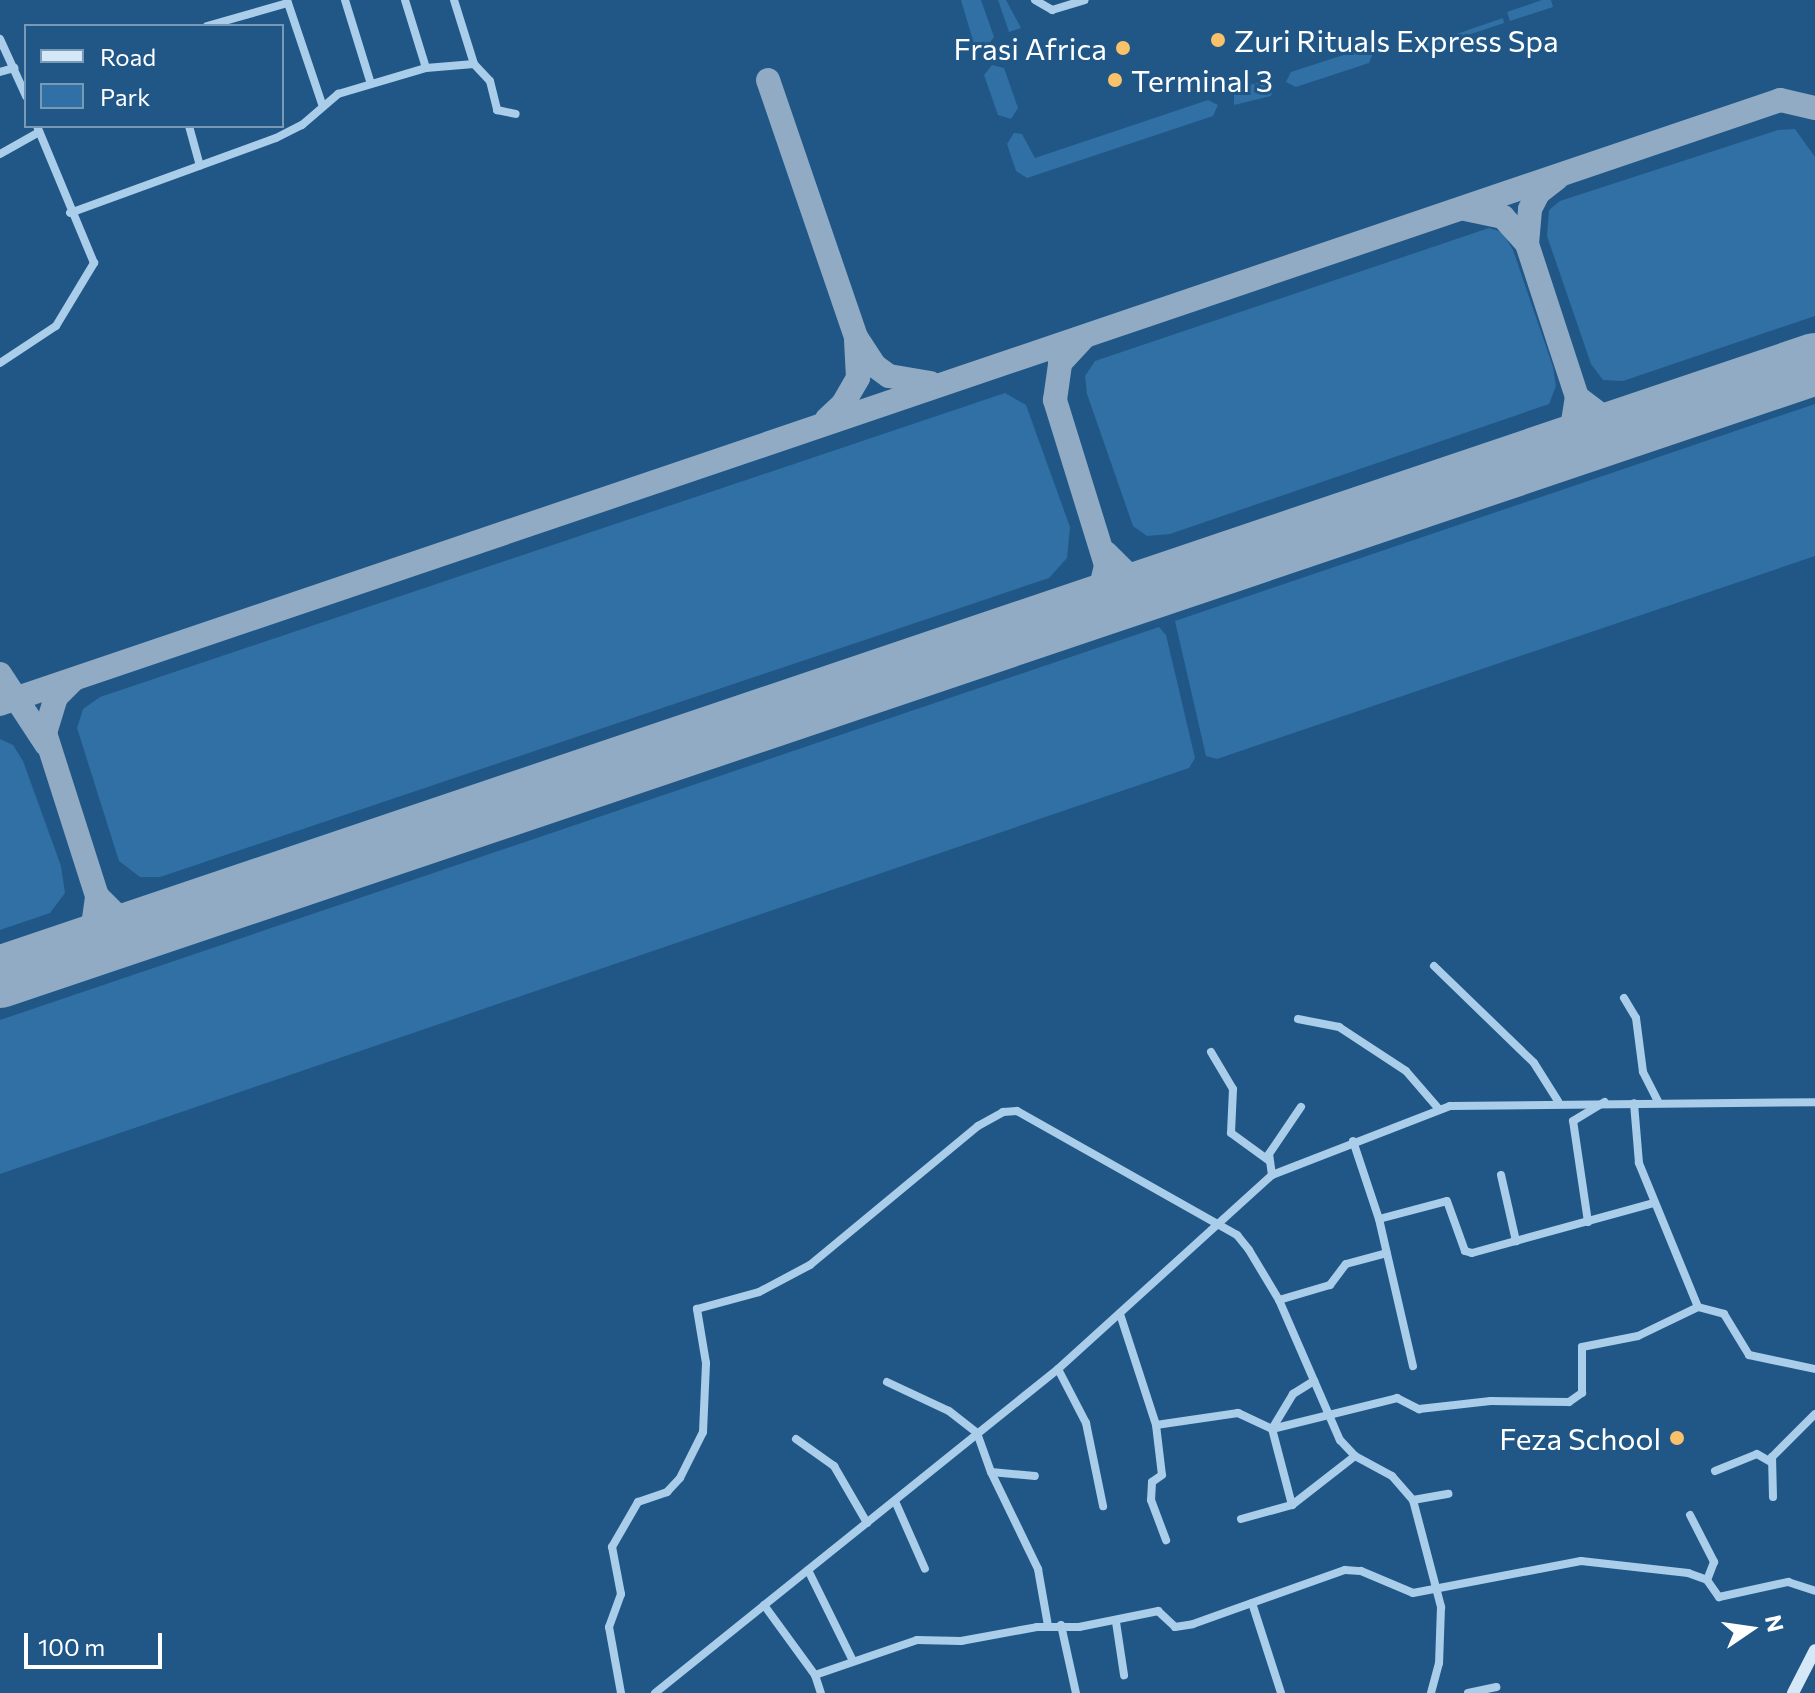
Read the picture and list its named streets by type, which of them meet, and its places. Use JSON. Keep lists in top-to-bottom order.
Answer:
{
  "places": [
    "Zuri Rituals Express Spa",
    "Frasi Africa",
    "Terminal 3",
    "Feza School"
  ],
  "legend": ["Road", "Park"],
  "scale_bar": "100 m",
  "north": "right"
}
